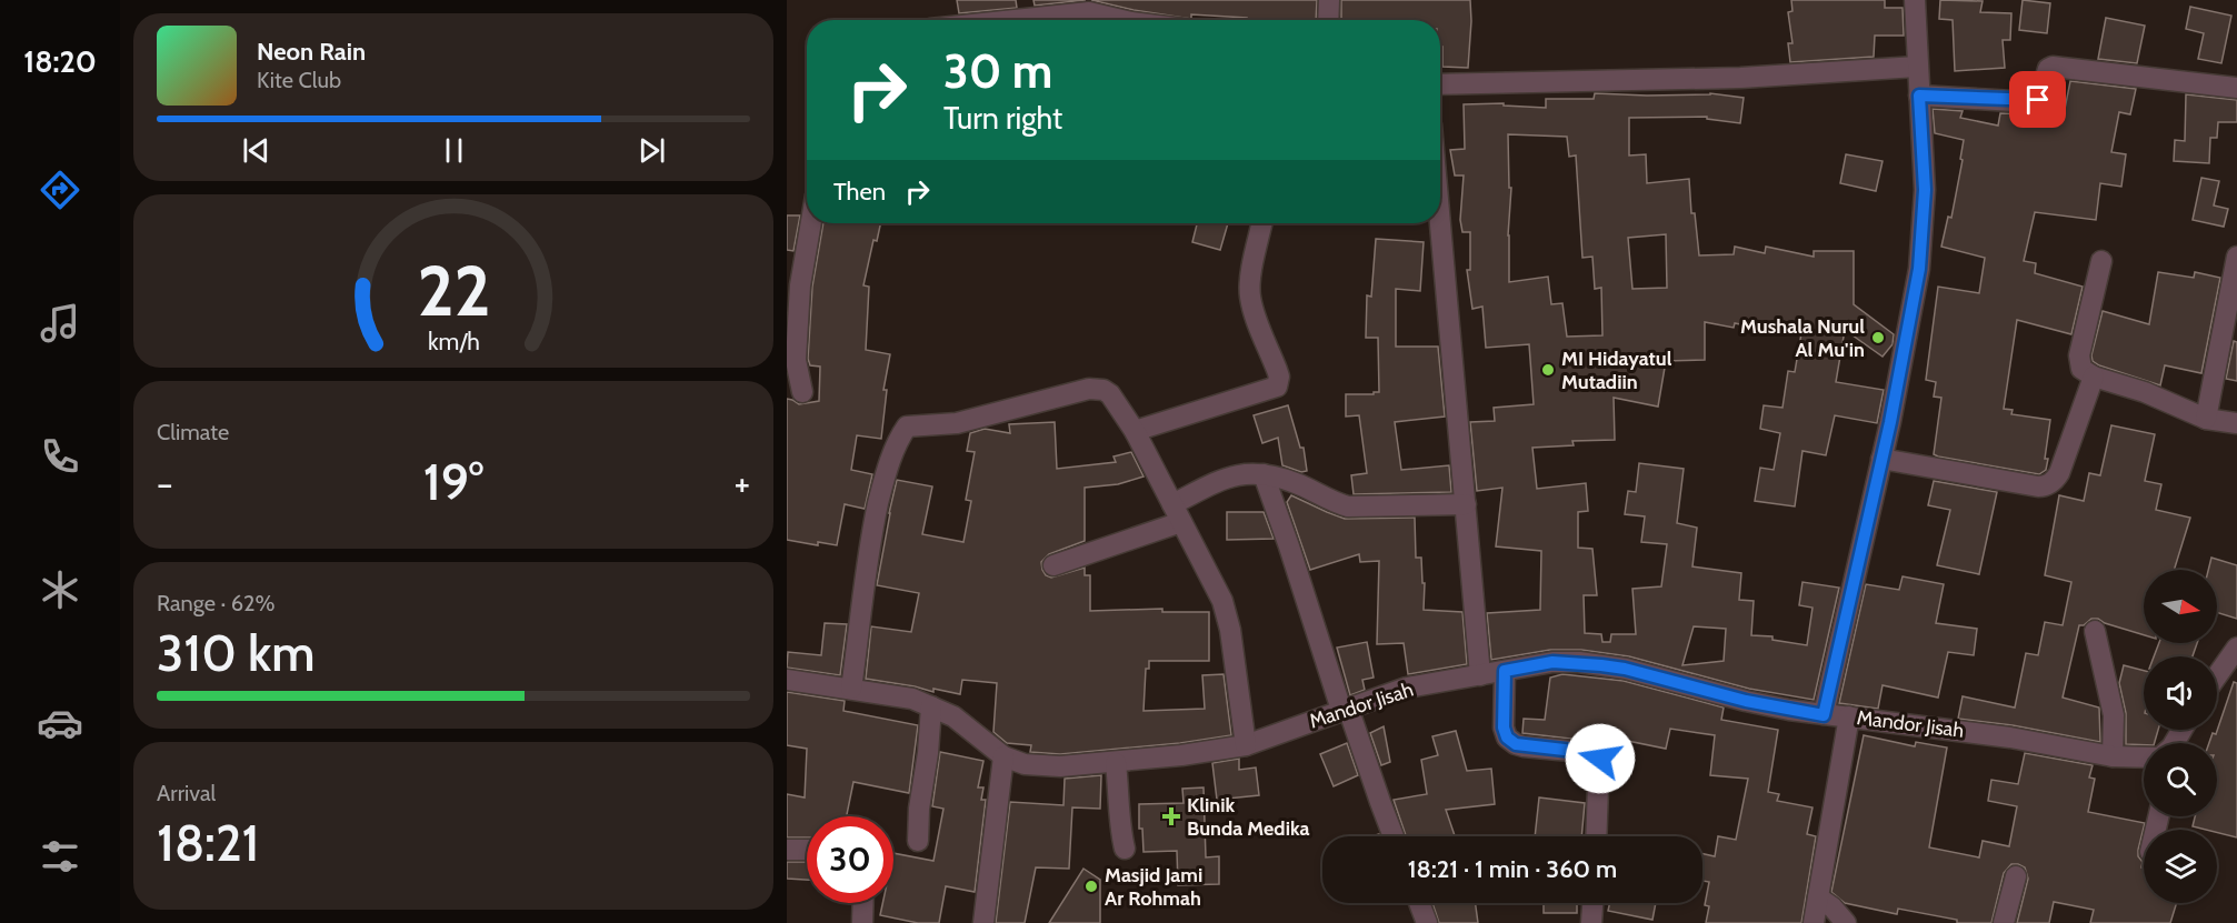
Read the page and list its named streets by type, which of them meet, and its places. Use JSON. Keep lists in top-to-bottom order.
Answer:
{
  "streets": {
    "street": ["Mandor Jisah"]
  },
  "places": {
    "other": ["Mushala Nurul Al Mu'in", "MI Hidayatul Mutadiin", "Masjid Jami Ar Rohmah"],
    "health": ["Klinik Bunda Medika"]
  },
  "north": "right",
  "page": {
    "tabs": "18:20",
    "turn": ["30 m", "Turn right"],
    "song": ["Neon Rain", "Kite Club"],
    "then": "Then",
    "tile": [
      "Climate",
      ["Range · 62%", "310 km"],
      ["Arrival", "18:21"]
    ],
    "heat": ["−", "19°", "+"],
    "limit": "30",
    "trip": "18:21 · 1 min · 360 m",
    "gauge": ["22", "km/h"]
  }
}
